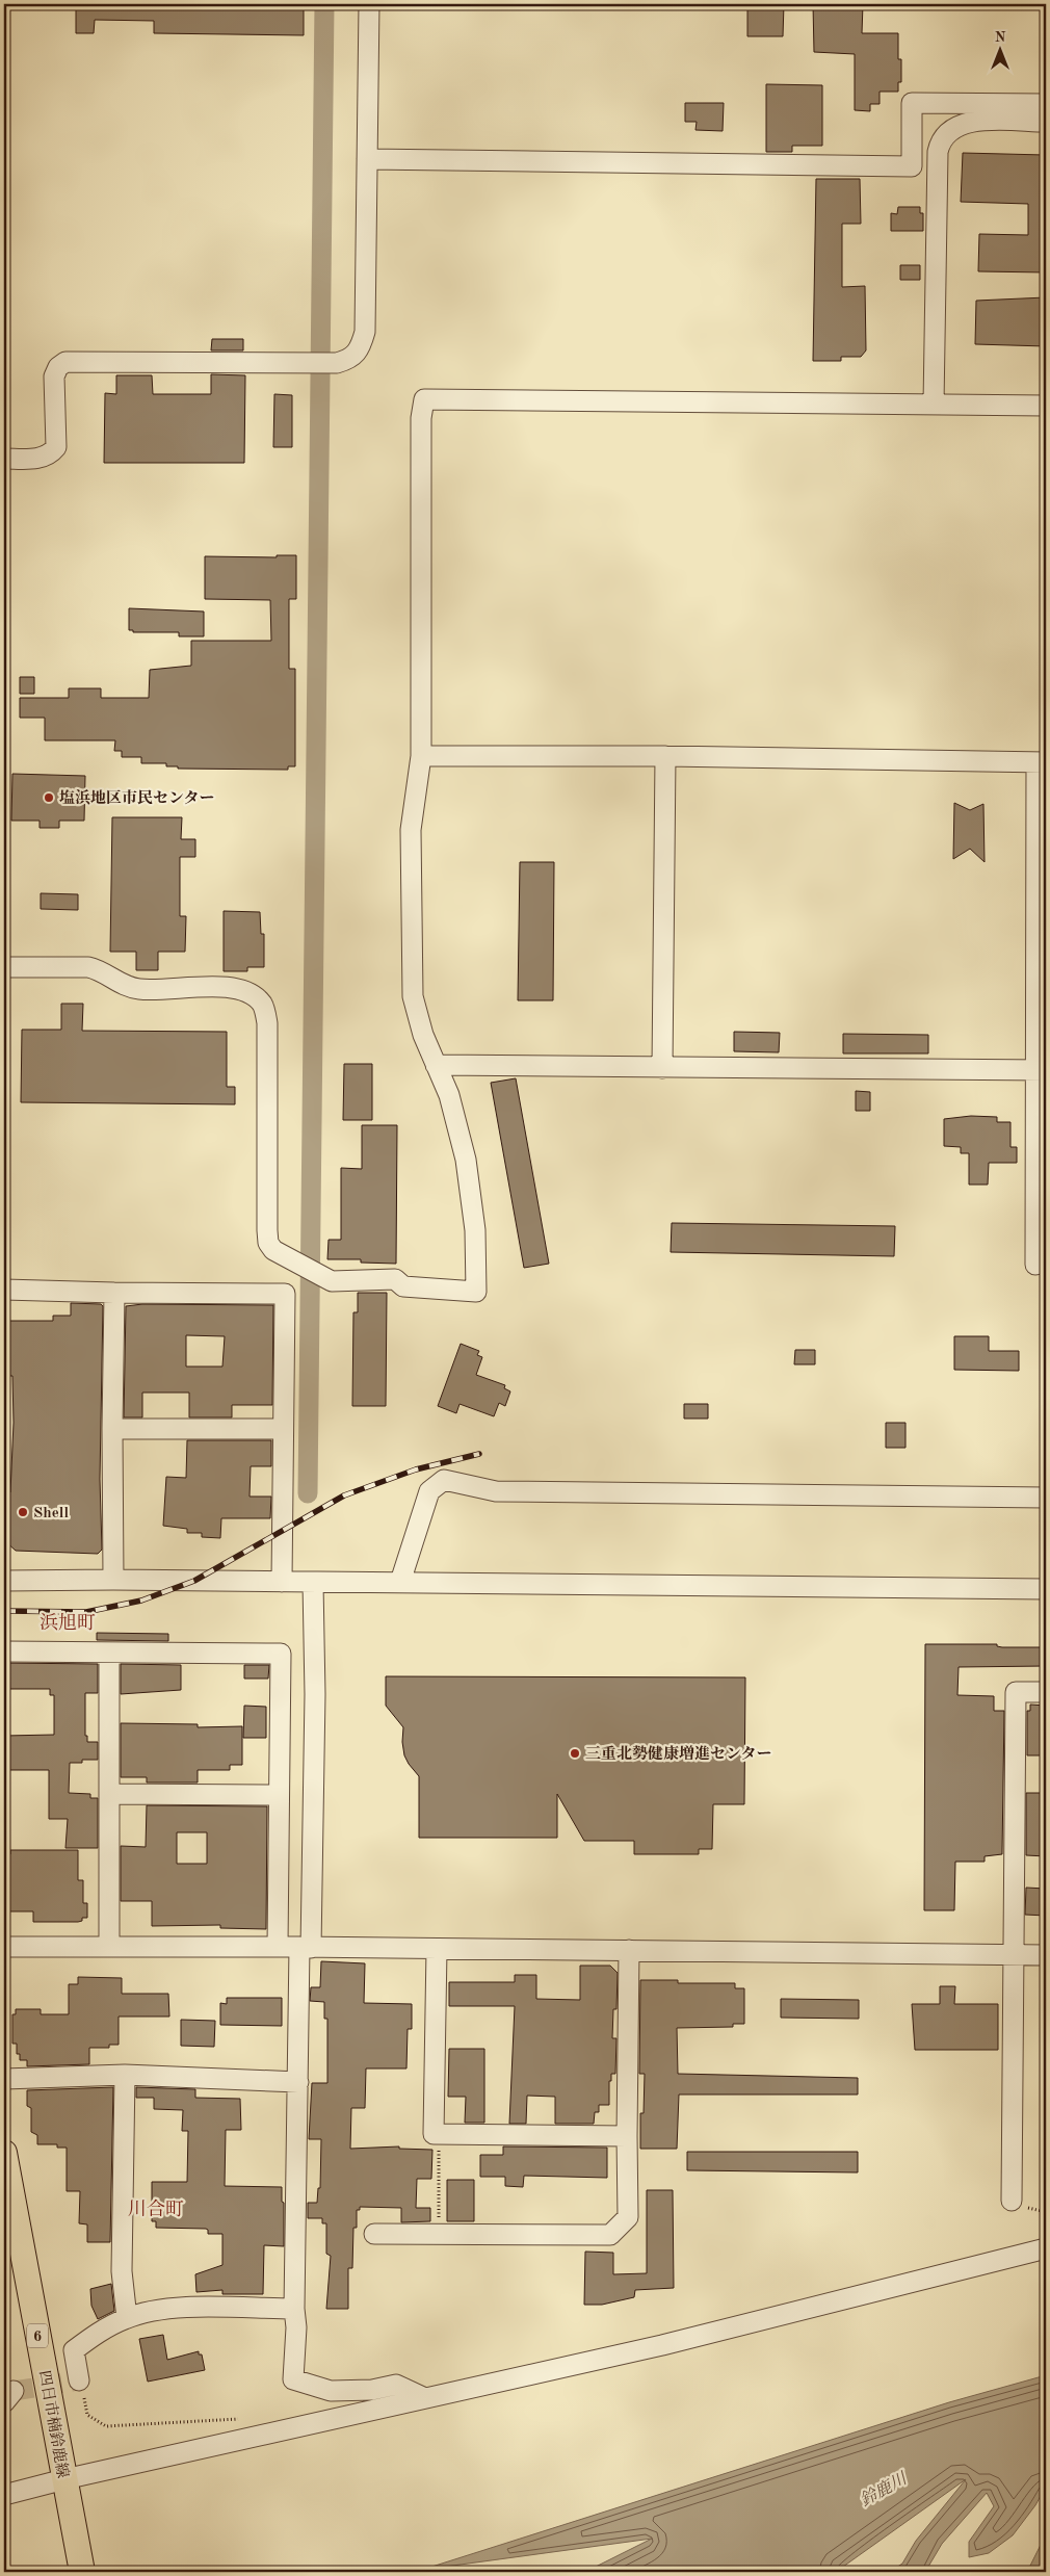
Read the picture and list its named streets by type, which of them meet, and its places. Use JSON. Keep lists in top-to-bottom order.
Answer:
{
  "streets": {
    "main road": ["6", "四日市楠鈴鹿線"]
  },
  "districts": ["浜旭町", "川合町"],
  "water": ["鈴鹿川"],
  "places": ["塩浜地区市民センター", "Shell", "三重北勢健康増進センター"],
  "north": "top"
}
